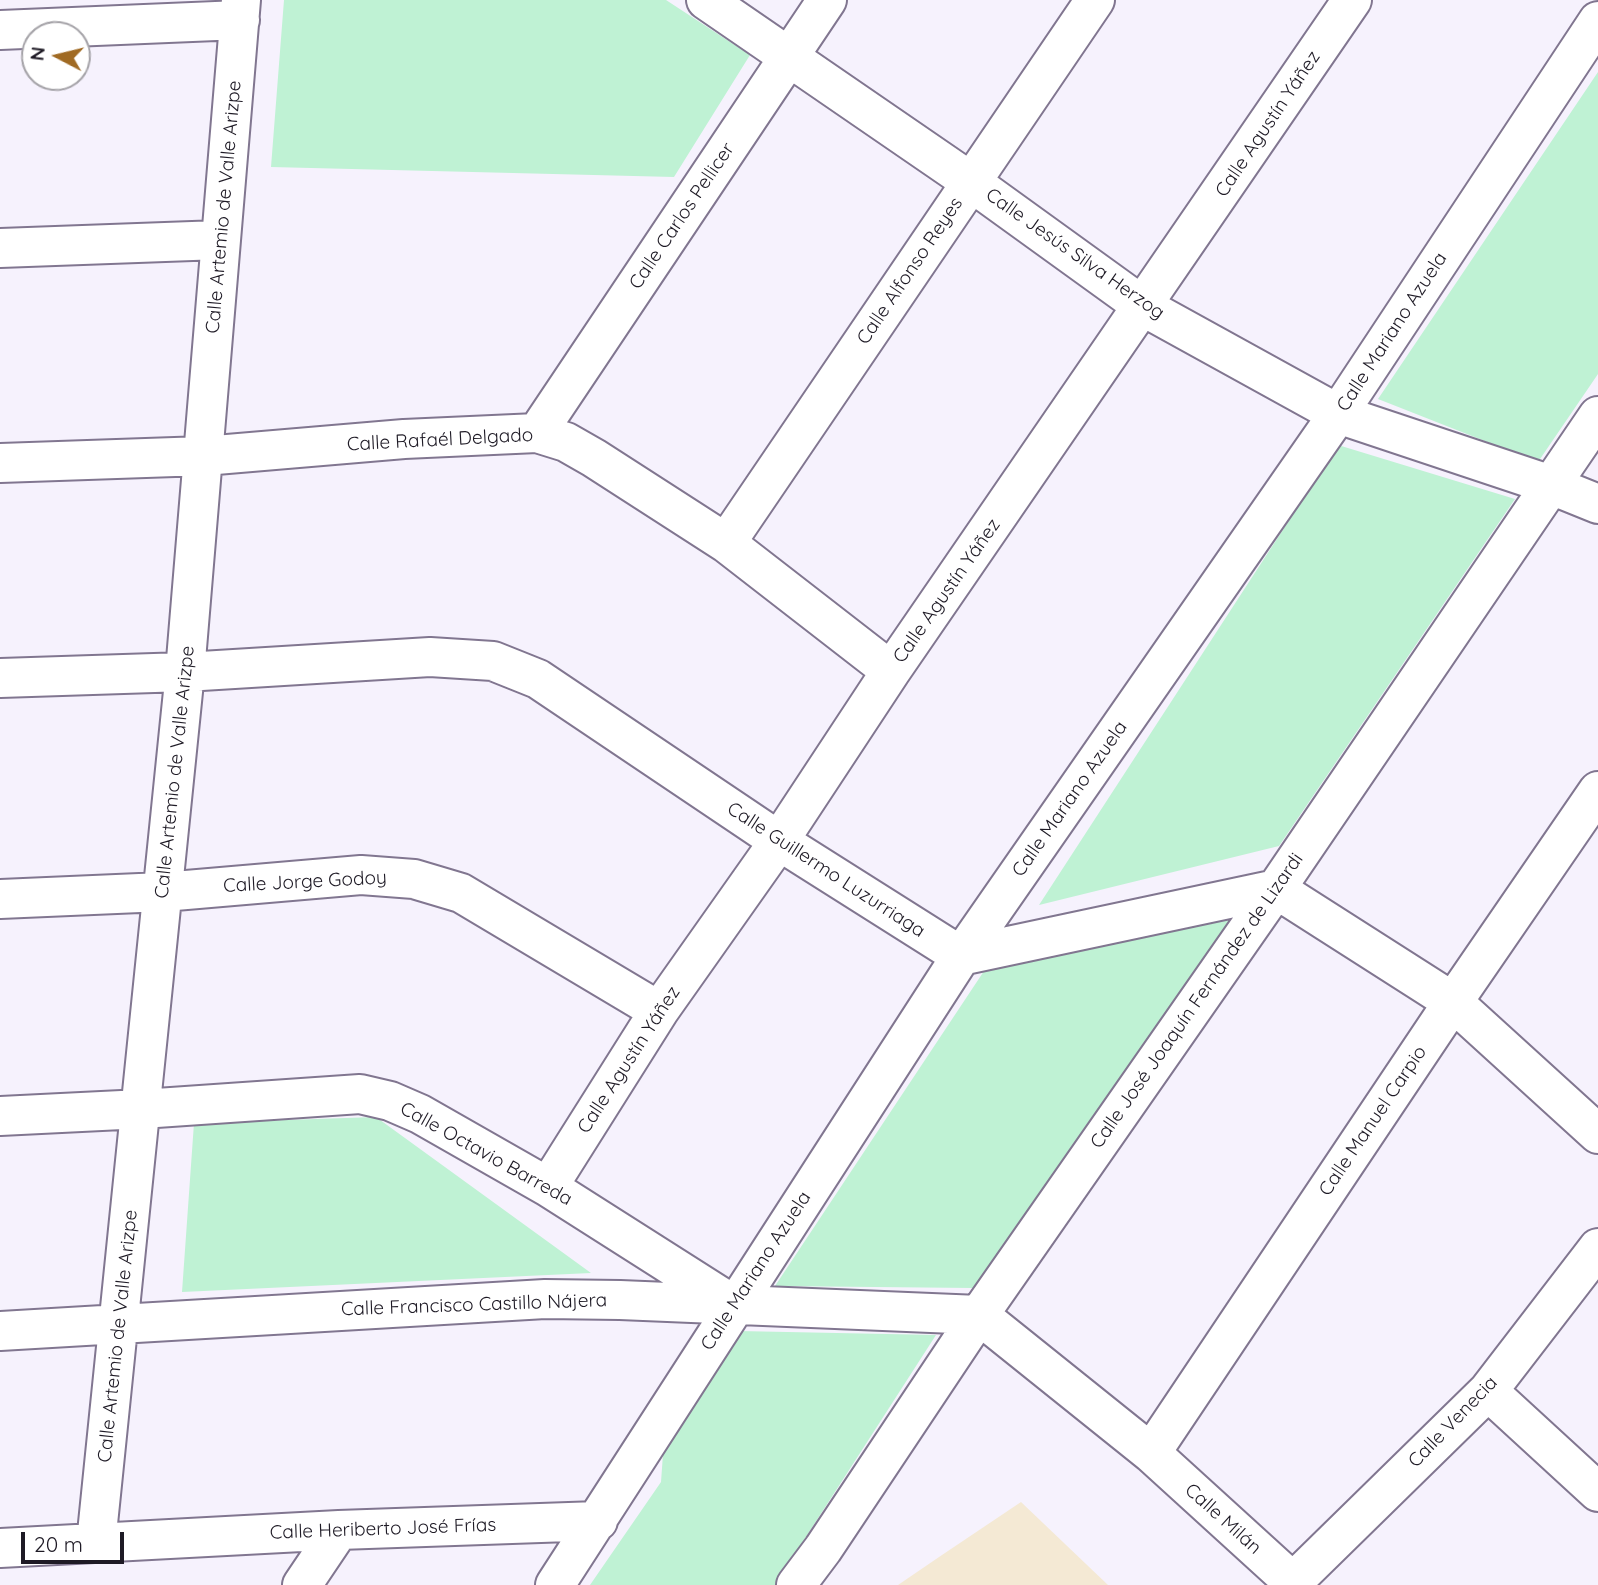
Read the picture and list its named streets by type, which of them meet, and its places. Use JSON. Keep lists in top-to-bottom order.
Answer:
{
  "streets": {
    "street": [
      "Calle Agustín Yáñez",
      "Calle Artemio de Valle Arizpe",
      "Calle Carlos Pellicer",
      "Calle Jesús Silva Herzog",
      "Calle Alfonso Reyes",
      "Calle Mariano Azuela",
      "Calle Rafaél Delgado",
      "Calle Guillermo Luzurriaga",
      "Calle Jorge Godoy",
      "Calle José Joaquín Fernández de Lizardi",
      "Calle Manuel Carpio",
      "Calle Octavio Barreda",
      "Calle Francisco Castillo Nájera",
      "Calle Venecia",
      "Calle Milán",
      "Calle Heriberto José Frías"
    ]
  },
  "crossings": [
    ["Calle Agustín Yáñez", "Calle Jesús Silva Herzog"],
    ["Calle Agustín Yáñez", "Calle Rafaél Delgado"],
    ["Calle Agustín Yáñez", "Calle Guillermo Luzurriaga"],
    ["Calle Agustín Yáñez", "Calle Jorge Godoy"],
    ["Calle Agustín Yáñez", "Calle Octavio Barreda"],
    ["Calle Artemio de Valle Arizpe", "Calle Rafaél Delgado"],
    ["Calle Artemio de Valle Arizpe", "Calle Guillermo Luzurriaga"],
    ["Calle Artemio de Valle Arizpe", "Calle Jorge Godoy"],
    ["Calle Artemio de Valle Arizpe", "Calle Octavio Barreda"],
    ["Calle Artemio de Valle Arizpe", "Calle Francisco Castillo Nájera"],
    ["Calle Artemio de Valle Arizpe", "Calle Heriberto José Frías"],
    ["Calle Carlos Pellicer", "Calle Jesús Silva Herzog"],
    ["Calle Carlos Pellicer", "Calle Rafaél Delgado"],
    ["Calle Jesús Silva Herzog", "Calle Alfonso Reyes"],
    ["Calle Jesús Silva Herzog", "Calle Mariano Azuela"],
    ["Calle Jesús Silva Herzog", "Calle José Joaquín Fernández de Lizardi"],
    ["Calle Alfonso Reyes", "Calle Rafaél Delgado"],
    ["Calle Mariano Azuela", "Calle Guillermo Luzurriaga"],
    ["Calle Mariano Azuela", "Calle Octavio Barreda"],
    ["Calle Mariano Azuela", "Calle Francisco Castillo Nájera"],
    ["Calle Mariano Azuela", "Calle Heriberto José Frías"],
    ["Calle José Joaquín Fernández de Lizardi", "Calle Francisco Castillo Nájera"],
    ["Calle Manuel Carpio", "Calle Milán"],
    ["Calle Octavio Barreda", "Calle Francisco Castillo Nájera"],
    ["Calle Venecia", "Calle Milán"]
  ],
  "scale_bar": "20 m",
  "north": "left"
}
